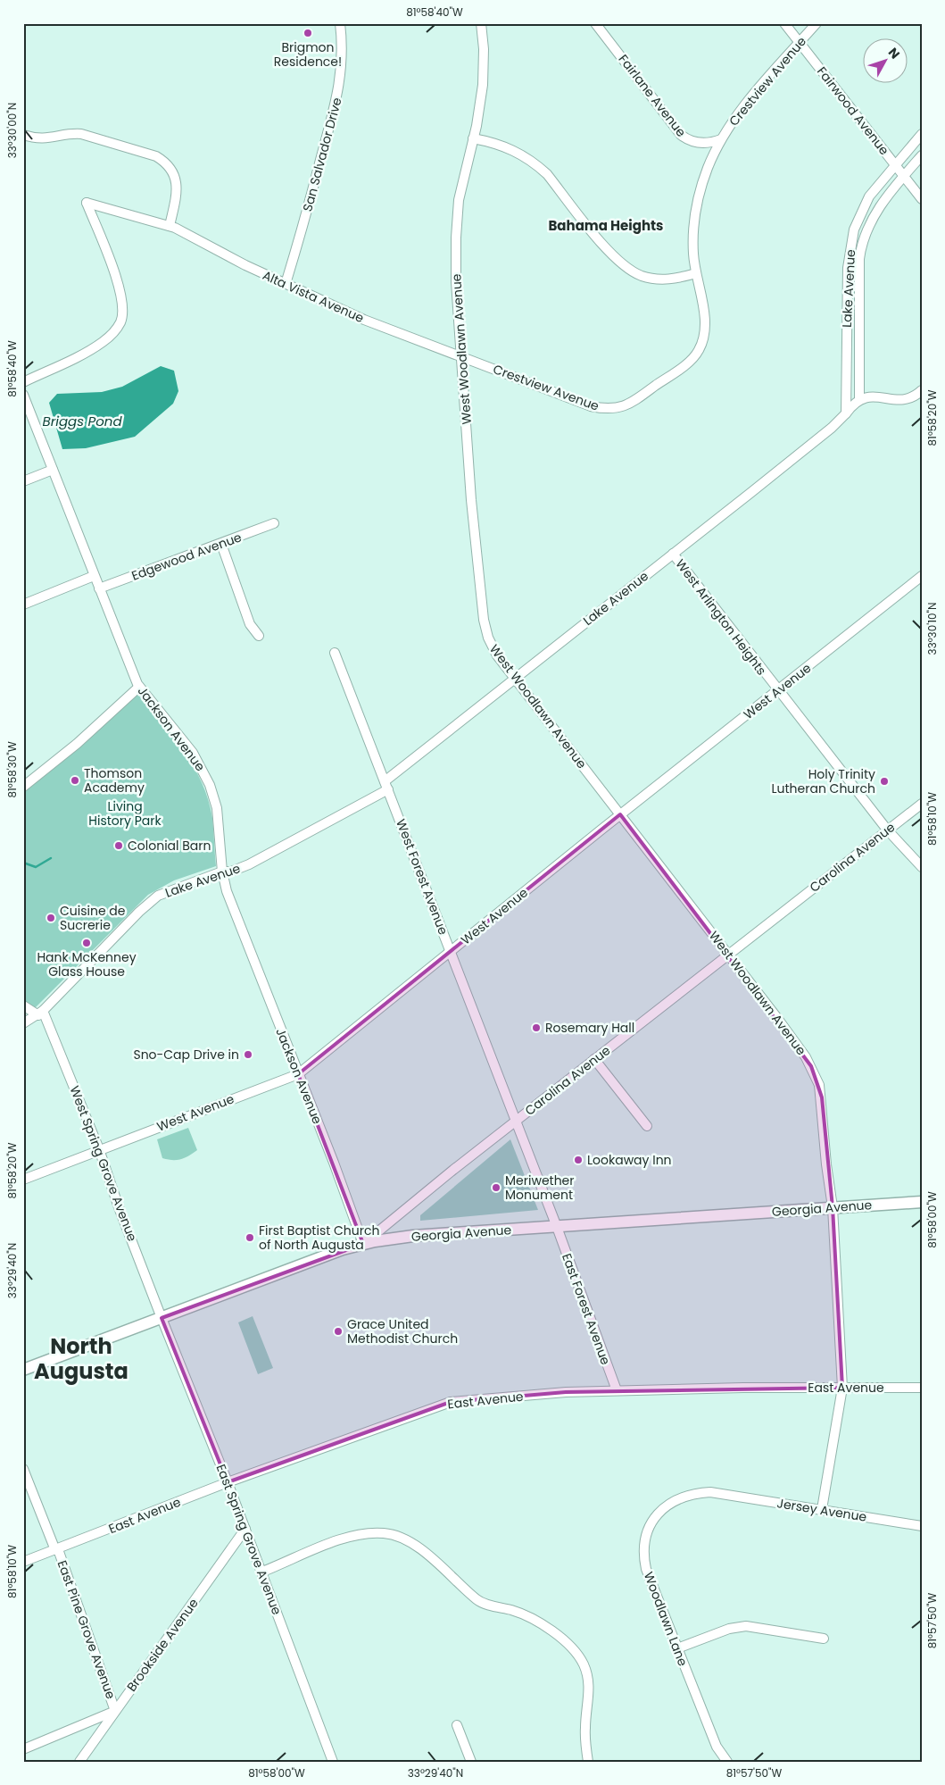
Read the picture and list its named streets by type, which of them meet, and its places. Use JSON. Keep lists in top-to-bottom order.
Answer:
{
  "streets": {
    "main road": ["Georgia Avenue"],
    "street": [
      "Crestview Avenue",
      "Fairlane Avenue",
      "Fairwood Avenue",
      "San Salvador Drive",
      "Lake Avenue",
      "Alta Vista Avenue",
      "West Woodlawn Avenue",
      "Edgewood Avenue",
      "West Arlington Heights",
      "West Avenue",
      "Jackson Avenue",
      "Carolina Avenue",
      "West Forest Avenue",
      "West Spring Grove Avenue",
      "East Forest Avenue",
      "East Avenue",
      "Jersey Avenue",
      "East Spring Grove Avenue",
      "Woodlawn Lane",
      "East Pine Grove Avenue",
      "Brookside Avenue"
    ]
  },
  "crossings": [
    ["Crestview Avenue", "Fairlane Avenue"],
    ["Crestview Avenue", "Fairwood Avenue"],
    ["Crestview Avenue", "Alta Vista Avenue"],
    ["Crestview Avenue", "West Woodlawn Avenue"],
    ["Fairwood Avenue", "Lake Avenue"],
    ["San Salvador Drive", "Alta Vista Avenue"],
    ["Lake Avenue", "West Woodlawn Avenue"],
    ["Lake Avenue", "West Arlington Heights"],
    ["Lake Avenue", "Jackson Avenue"],
    ["Lake Avenue", "West Forest Avenue"],
    ["Lake Avenue", "West Spring Grove Avenue"],
    ["Alta Vista Avenue", "West Woodlawn Avenue"],
    ["West Woodlawn Avenue", "West Avenue"],
    ["West Woodlawn Avenue", "Carolina Avenue"],
    ["West Woodlawn Avenue", "Georgia Avenue"],
    ["West Woodlawn Avenue", "East Avenue"],
    ["West Woodlawn Avenue", "Jersey Avenue"],
    ["Edgewood Avenue", "Jackson Avenue"],
    ["West Arlington Heights", "West Avenue"],
    ["West Arlington Heights", "Carolina Avenue"],
    ["West Avenue", "Jackson Avenue"],
    ["West Avenue", "West Forest Avenue"],
    ["West Avenue", "West Spring Grove Avenue"],
    ["Jackson Avenue", "Carolina Avenue"],
    ["Jackson Avenue", "Georgia Avenue"],
    ["Carolina Avenue", "West Forest Avenue"],
    ["Carolina Avenue", "Georgia Avenue"],
    ["West Forest Avenue", "Georgia Avenue"],
    ["West Forest Avenue", "East Forest Avenue"],
    ["West Spring Grove Avenue", "Georgia Avenue"],
    ["West Spring Grove Avenue", "East Spring Grove Avenue"],
    ["Georgia Avenue", "East Forest Avenue"],
    ["Georgia Avenue", "East Spring Grove Avenue"],
    ["East Forest Avenue", "East Avenue"],
    ["East Avenue", "East Spring Grove Avenue"],
    ["East Avenue", "East Pine Grove Avenue"],
    ["Jersey Avenue", "Woodlawn Lane"],
    ["East Spring Grove Avenue", "Brookside Avenue"],
    ["East Pine Grove Avenue", "Brookside Avenue"]
  ],
  "districts": ["Bahama Heights", "North Augusta"],
  "water": ["Briggs Pond"],
  "parks": ["Living History Park"],
  "places": [
    "Brigmon Residence!",
    "Thomson Academy",
    "Holy Trinity Lutheran Church",
    "Colonial Barn",
    "Cuisine de Sucrerie",
    "Hank McKenney Glass House",
    "Rosemary Hall",
    "Sno-Cap Drive in",
    "Lookaway Inn",
    "Meriwether Monument",
    "First Baptist Church of North Augusta",
    "Grace United Methodist Church"
  ],
  "north": "top right",
  "coordinates": [
    "81°58'40\"W",
    "33°30'00\"N",
    "81°58'20\"W",
    "33°30'10\"N",
    "81°58'30\"W",
    "81°58'10\"W",
    "81°58'00\"W",
    "33°29'40\"N",
    "81°57'50\"W"
  ]
}
